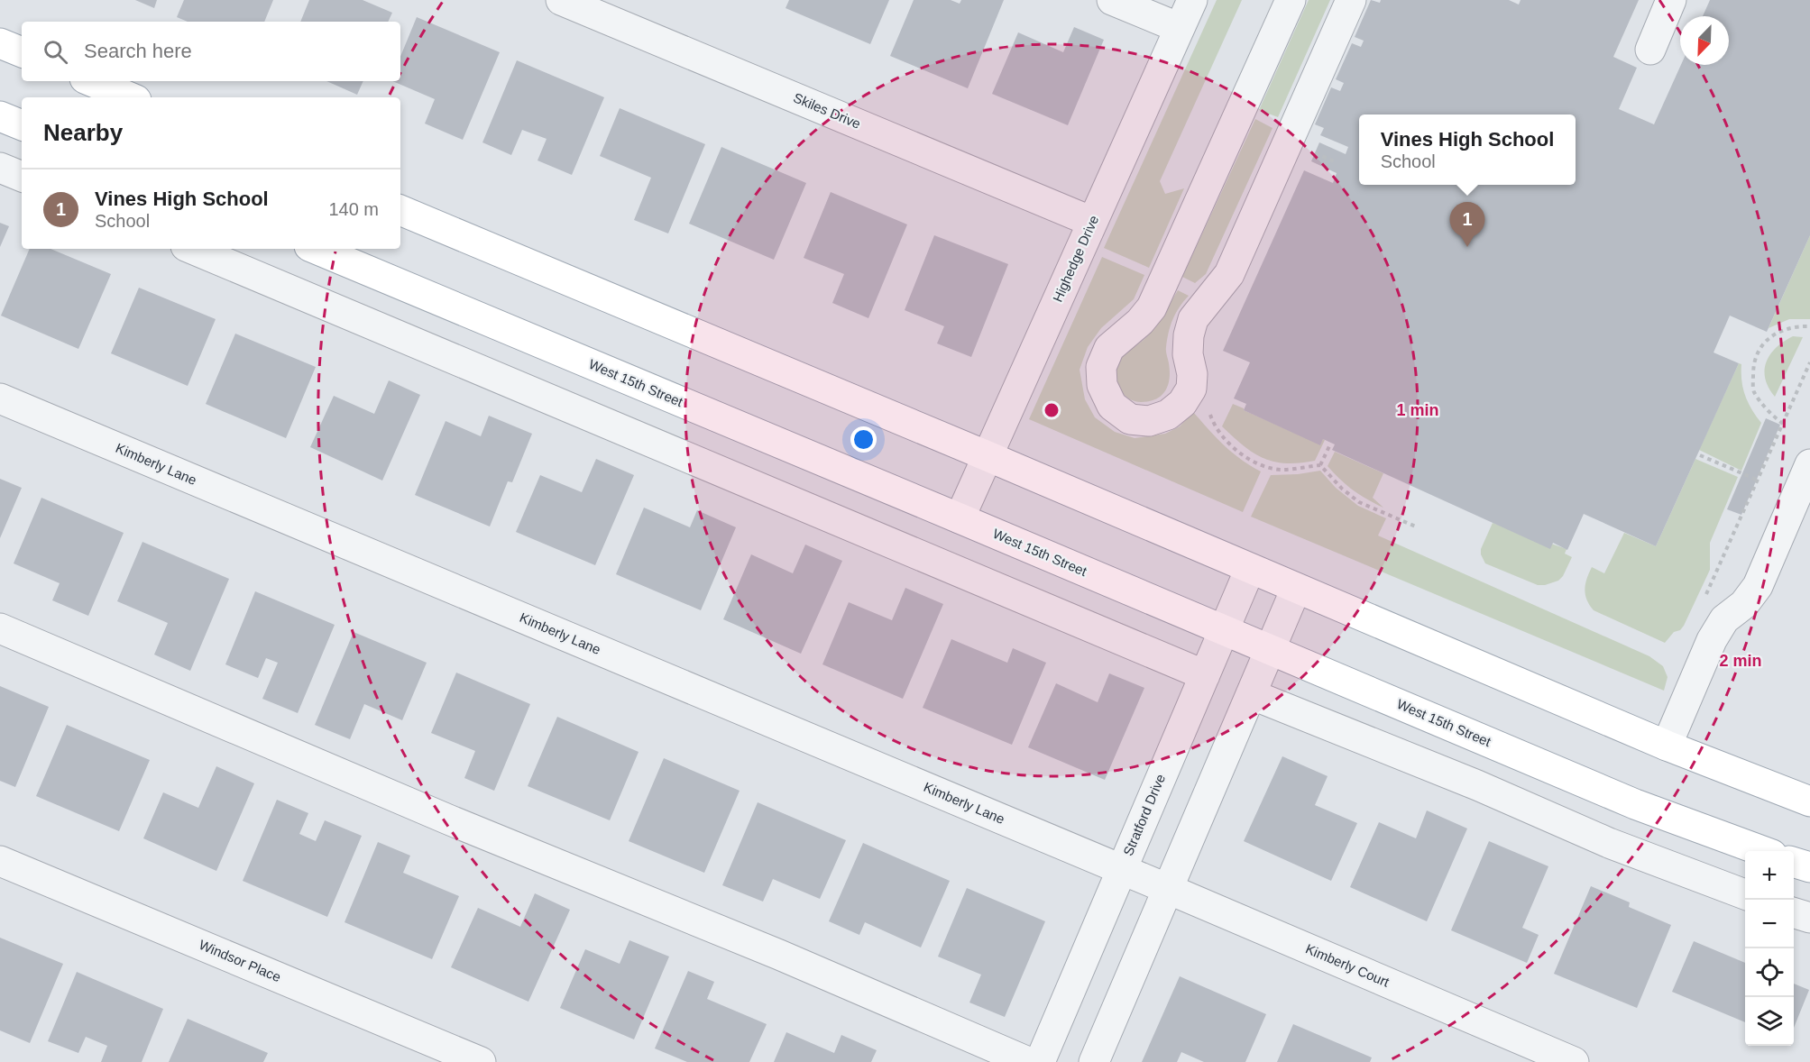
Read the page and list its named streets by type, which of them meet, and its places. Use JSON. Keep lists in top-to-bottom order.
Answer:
{
  "streets": {
    "main road": ["West 15th Street"],
    "street": [
      "Skiles Drive",
      "Highedge Drive",
      "Kimberly Lane",
      "Stratford Drive",
      "Windsor Place",
      "Kimberly Court"
    ]
  },
  "crossings": [
    ["Skiles Drive", "Highedge Drive"],
    ["Highedge Drive", "West 15th Street"],
    ["West 15th Street", "Stratford Drive"],
    ["Kimberly Lane", "Stratford Drive"],
    ["Kimberly Lane", "Kimberly Court"],
    ["Stratford Drive", "Kimberly Court"]
  ],
  "north": "bottom left",
  "page": {
    "search": "Search here",
    "heading": "Nearby",
    "popup": ["Vines High School", "School"],
    "list": [
      {
        "mark": "1",
        "name": "Vines High School",
        "note": "School",
        "value": "140 m"
      }
    ],
    "pins": "1",
    "map_buttons": ["+", "−"]
  },
  "rings": ["1 min", "2 min"]
}
